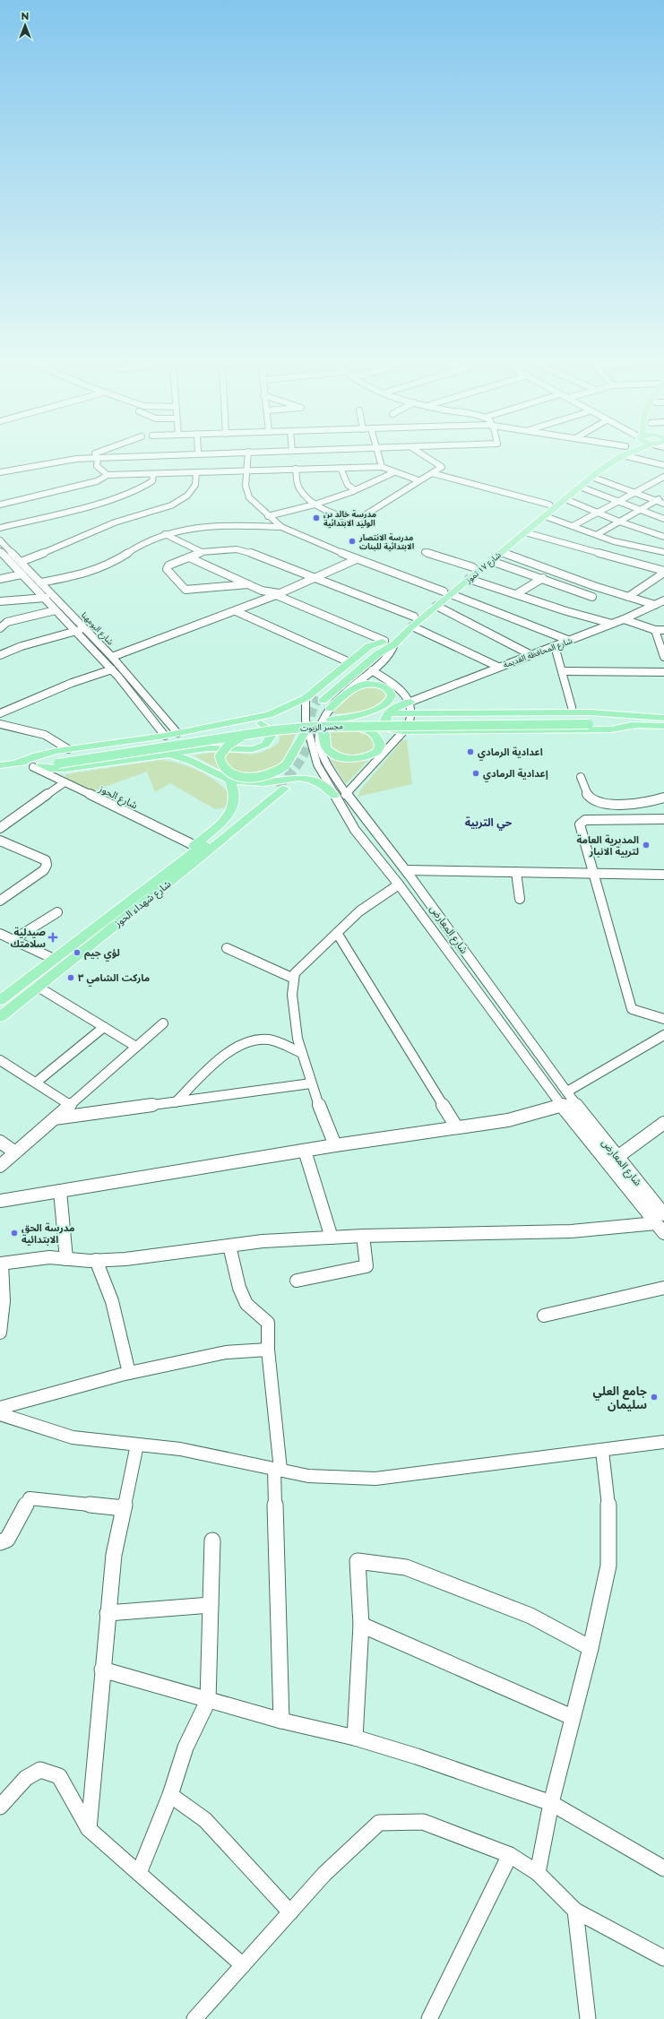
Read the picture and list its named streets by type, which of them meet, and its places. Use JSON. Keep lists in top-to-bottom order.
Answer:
{
  "streets": {
    "main road": ["شارع ١٧ تموز", "مجسر الزيوت", "شارع شهداء الحوز"],
    "street": [
      "شارع البومهنا",
      "شارع المحافظة القديمة",
      "شارع الحوز",
      "شارع المعارض"
    ]
  },
  "crossings": [
    ["شارع ١٧ تموز", "شارع المعارض"]
  ],
  "districts": ["حي التربية"],
  "places": {
    "other": [
      "مدرسة خالد بن الوليد الابتدائية",
      "مدرسة الانتصار الابتدائية للبنات",
      "اعدادية الرمادي",
      "إعدادية الرمادي",
      "المديرية العامة لتربية الانبار",
      "لؤي جيم",
      "ماركت الشامي ٣",
      "مدرسة الحق الابتدائية",
      "جامع العلي سليمان"
    ],
    "health": ["صيدلية سلامتك"]
  },
  "north": "top"
}
